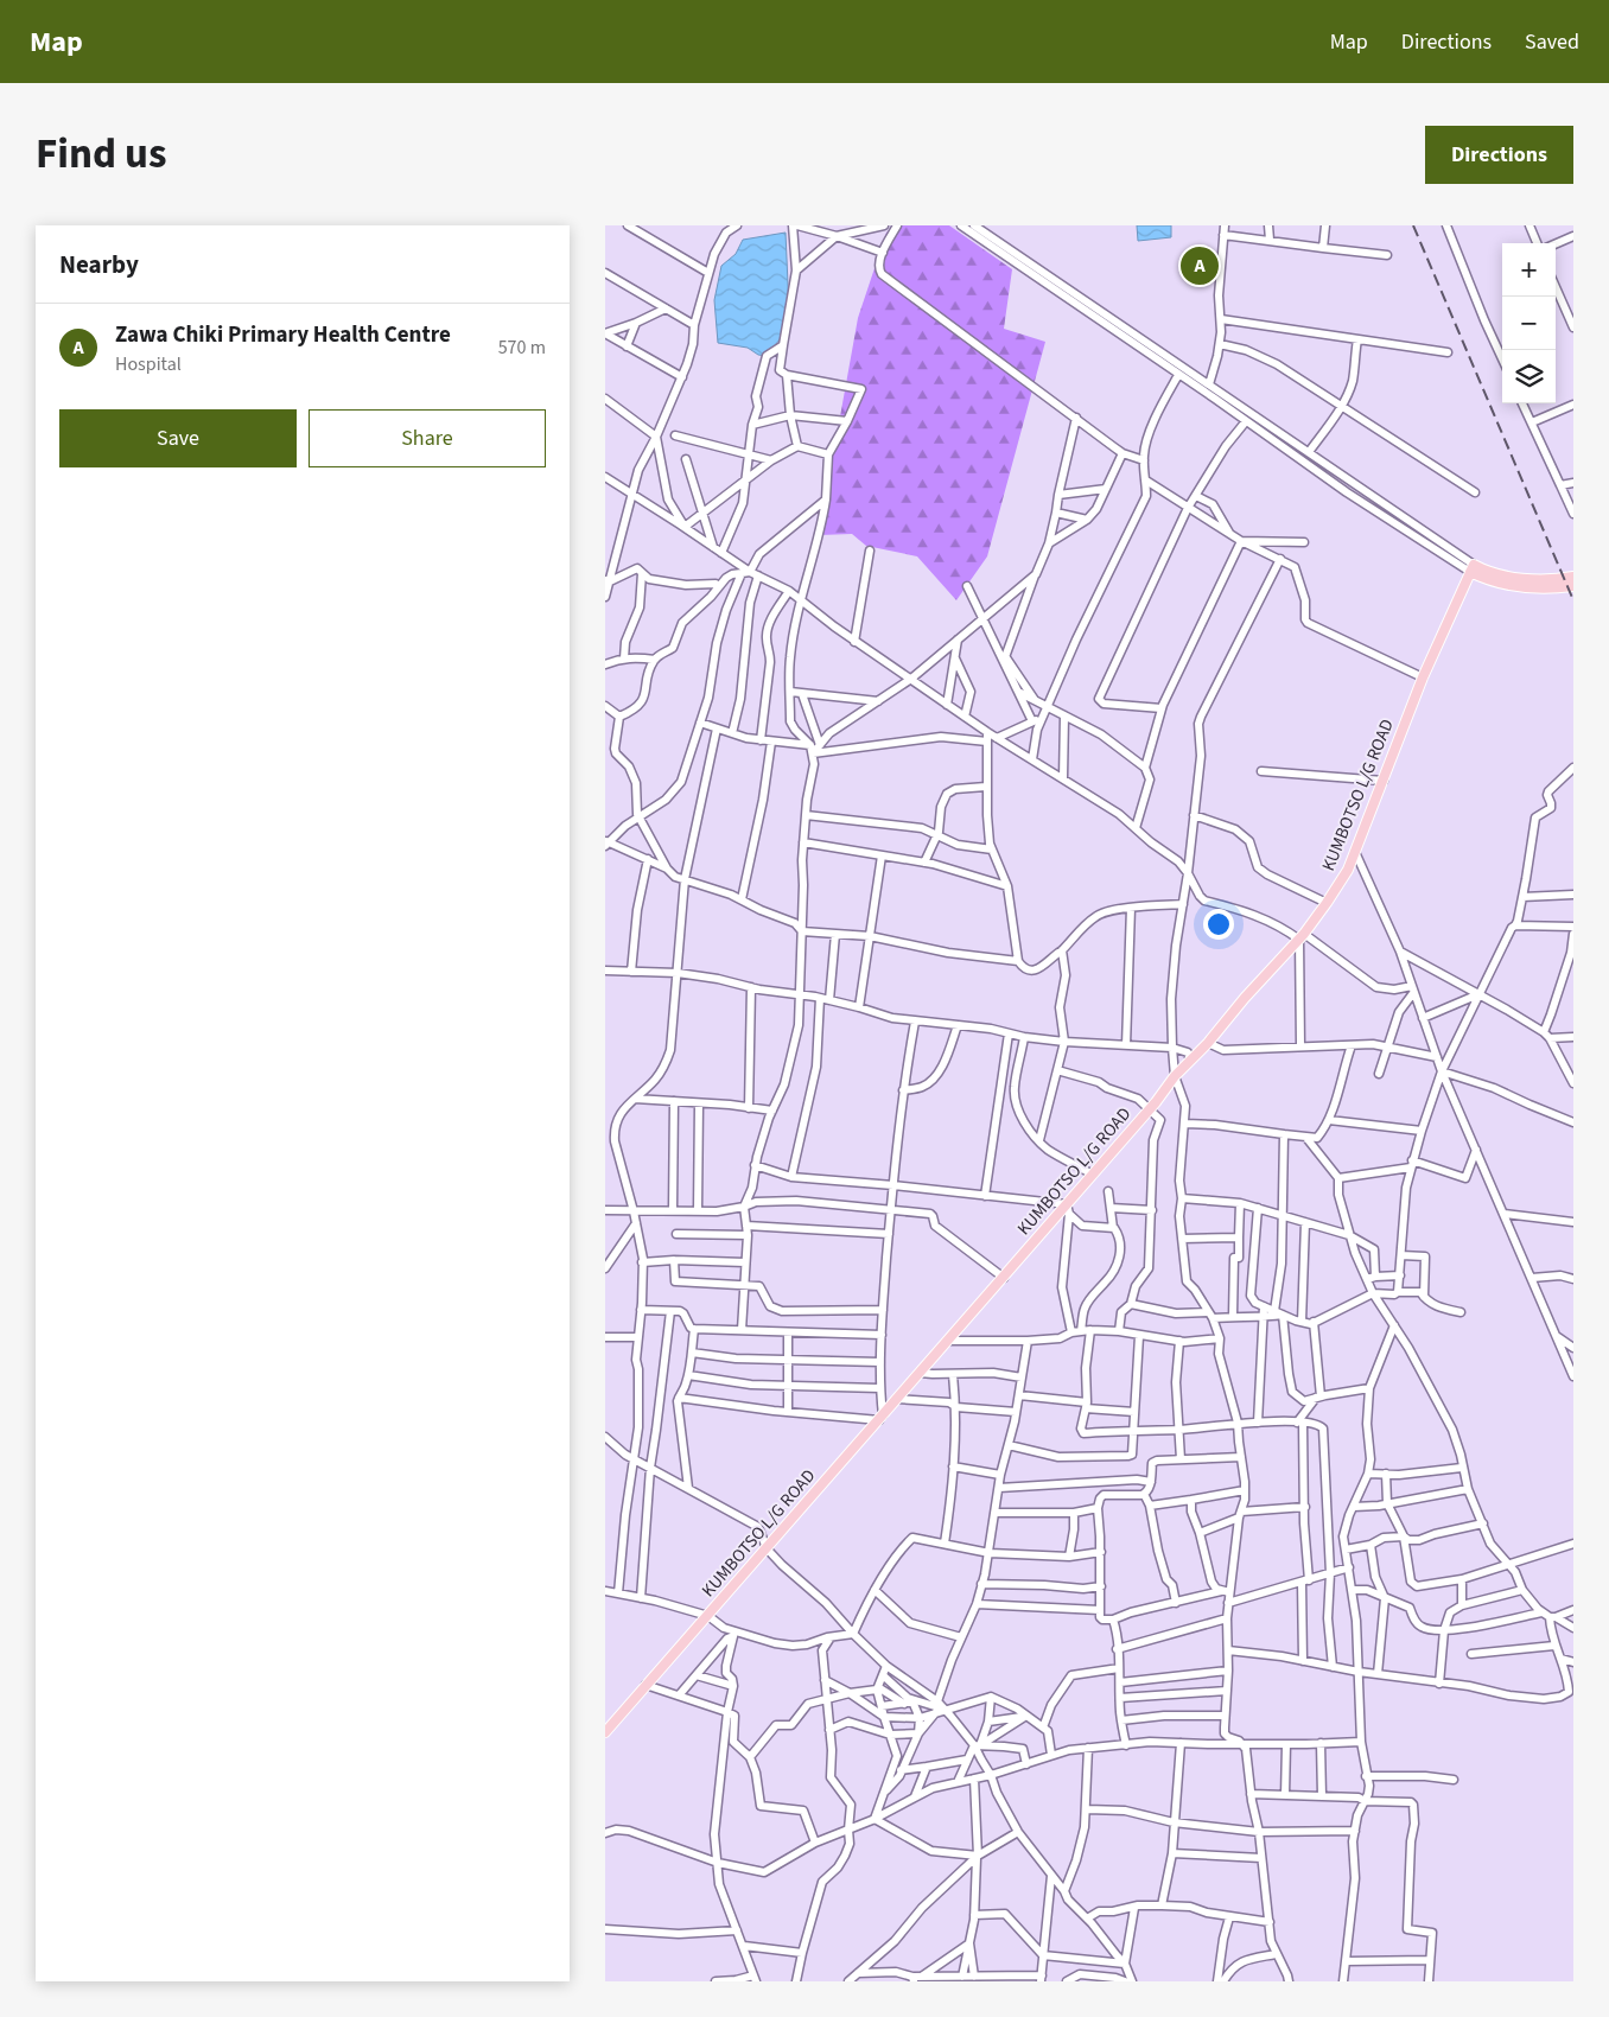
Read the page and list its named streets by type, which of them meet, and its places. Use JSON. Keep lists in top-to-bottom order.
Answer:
{
  "streets": {
    "main road": ["KUMBOTSO L/G ROAD"]
  },
  "page": {
    "header": "Map",
    "nav": ["Map", "Directions", "Saved"],
    "title": "Find us",
    "buttons": [
      "Directions",
      ["Save", "Share"]
    ],
    "heading": "Nearby",
    "map_buttons": ["+", "−"],
    "pins": "A",
    "list": [
      {
        "mark": "A",
        "name": "Zawa Chiki Primary Health Centre",
        "note": "Hospital",
        "value": "570 m"
      }
    ]
  }
}
